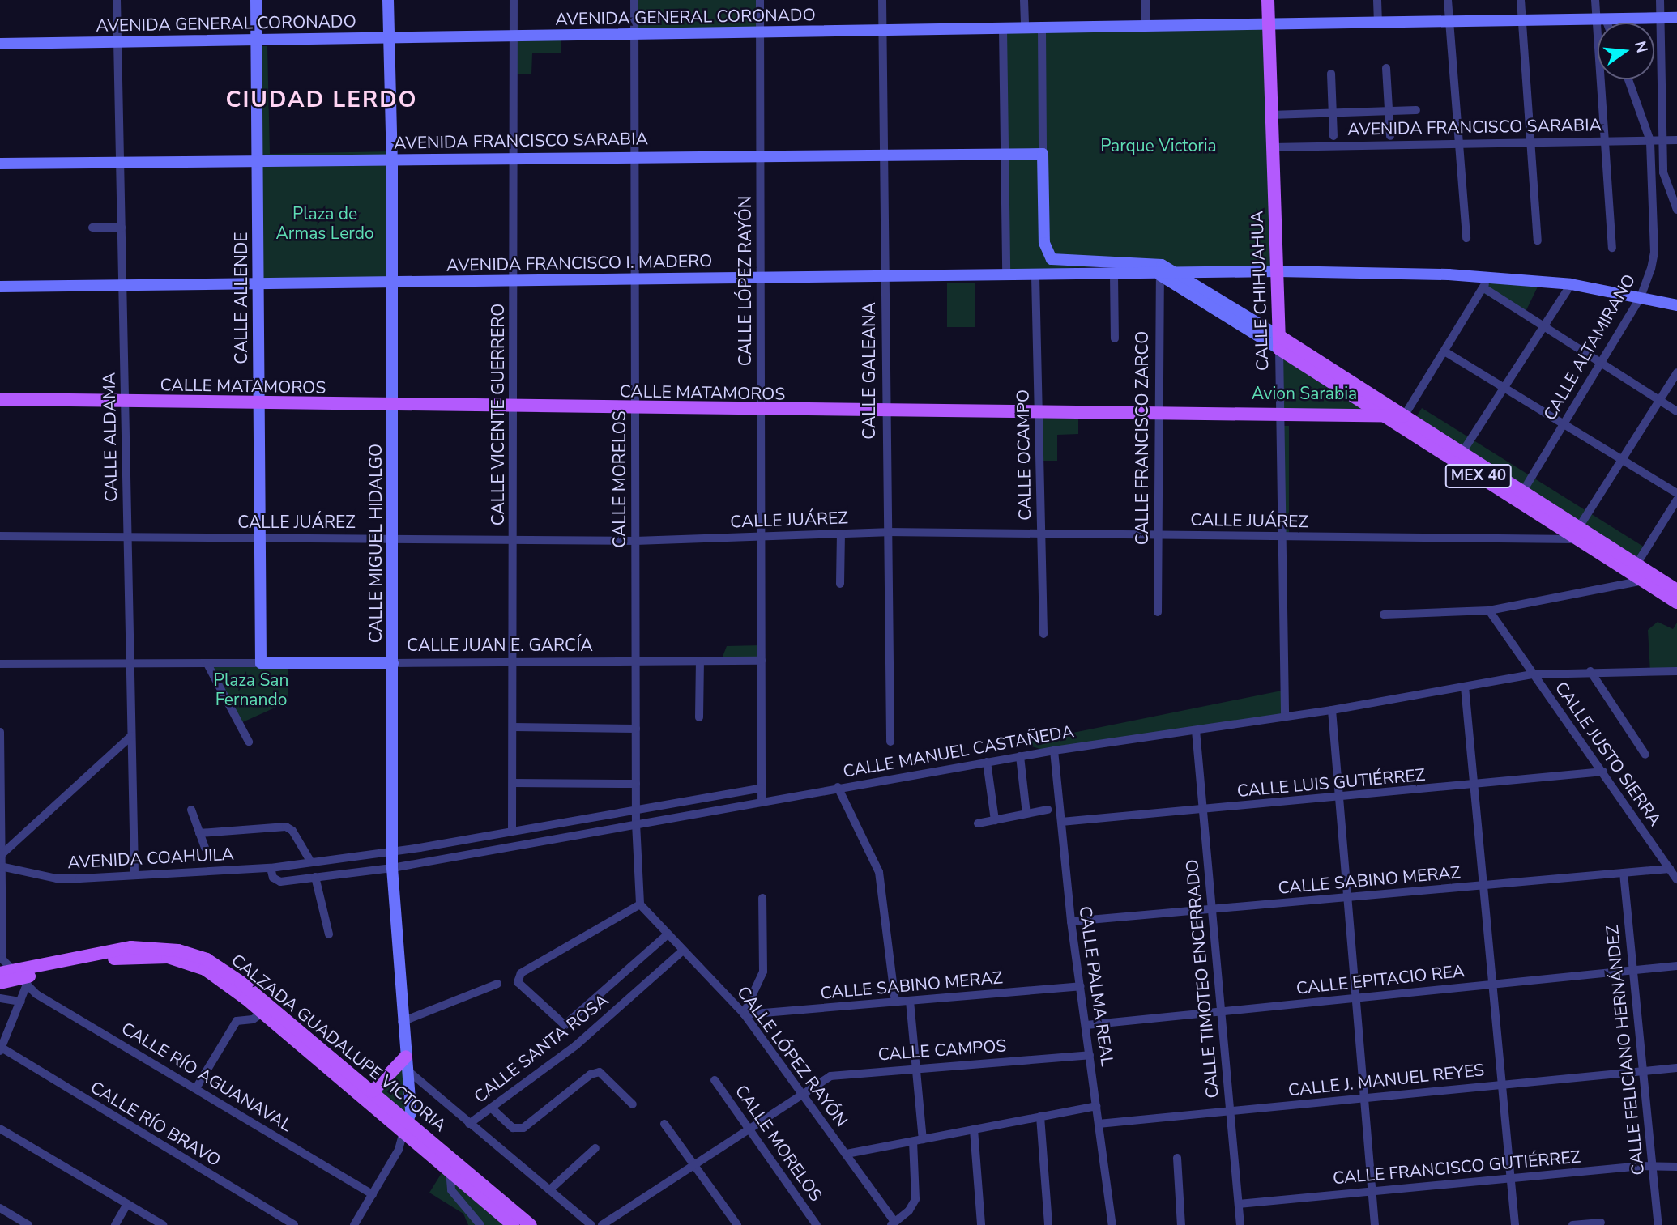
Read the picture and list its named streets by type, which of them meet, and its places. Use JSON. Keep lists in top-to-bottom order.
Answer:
{
  "streets": {
    "main road": [
      "AVENIDA GENERAL CORONADO",
      "AVENIDA FRANCISCO SARABIA",
      "AVENIDA FRANCISCO I. MADERO",
      "CALLE CHIHUAHUA",
      "CALLE ALLENDE",
      "CALLE MATAMOROS",
      "MEX 40",
      "CALLE MIGUEL HIDALGO",
      "CALLE JUAN E. GARCÍA",
      "CALZADA GUADALUPE VICTORIA"
    ],
    "street": [
      "CALLE LÓPEZ RAYÓN",
      "CALLE ALTAMIRANO",
      "CALLE GALEANA",
      "CALLE VICENTE GUERRERO",
      "CALLE ALDAMA",
      "CALLE FRANCISCO ZARCO",
      "CALLE OCAMPO",
      "CALLE MORELOS",
      "CALLE JUÁREZ",
      "CALLE MANUEL CASTAÑEDA",
      "CALLE JUSTO SIERRA",
      "CALLE LUIS GUTIÉRREZ",
      "AVENIDA COAHUILA",
      "CALLE SABINO MERAZ",
      "CALLE TIMOTEO ENCERRADO",
      "CALLE EPITACIO REA",
      "CALLE PALMA REAL",
      "CALLE SANTA ROSA",
      "CALLE CAMPOS",
      "CALLE FELICIANO HERNÁNDEZ",
      "CALLE RÍO AGUANAVAL",
      "CALLE J. MANUEL REYES",
      "CALLE RÍO BRAVO",
      "CALLE FRANCISCO GUTIÉRREZ"
    ]
  },
  "crossings": [
    ["AVENIDA GENERAL CORONADO", "CALLE LÓPEZ RAYÓN"],
    ["AVENIDA GENERAL CORONADO", "CALLE CHIHUAHUA"],
    ["AVENIDA GENERAL CORONADO", "CALLE ALLENDE"],
    ["AVENIDA GENERAL CORONADO", "CALLE GALEANA"],
    ["AVENIDA GENERAL CORONADO", "CALLE VICENTE GUERRERO"],
    ["AVENIDA GENERAL CORONADO", "CALLE ALDAMA"],
    ["AVENIDA GENERAL CORONADO", "CALLE MORELOS"],
    ["AVENIDA GENERAL CORONADO", "CALLE MIGUEL HIDALGO"],
    ["AVENIDA FRANCISCO SARABIA", "CALLE LÓPEZ RAYÓN"],
    ["AVENIDA FRANCISCO SARABIA", "CALLE CHIHUAHUA"],
    ["AVENIDA FRANCISCO SARABIA", "CALLE ALLENDE"],
    ["AVENIDA FRANCISCO SARABIA", "CALLE ALTAMIRANO"],
    ["AVENIDA FRANCISCO SARABIA", "CALLE GALEANA"],
    ["AVENIDA FRANCISCO SARABIA", "CALLE VICENTE GUERRERO"],
    ["AVENIDA FRANCISCO SARABIA", "CALLE ALDAMA"],
    ["AVENIDA FRANCISCO SARABIA", "MEX 40"],
    ["AVENIDA FRANCISCO SARABIA", "CALLE MORELOS"],
    ["AVENIDA FRANCISCO SARABIA", "CALLE MIGUEL HIDALGO"],
    ["AVENIDA FRANCISCO I. MADERO", "CALLE LÓPEZ RAYÓN"],
    ["AVENIDA FRANCISCO I. MADERO", "CALLE ALLENDE"],
    ["AVENIDA FRANCISCO I. MADERO", "CALLE GALEANA"],
    ["AVENIDA FRANCISCO I. MADERO", "CALLE VICENTE GUERRERO"],
    ["AVENIDA FRANCISCO I. MADERO", "CALLE ALDAMA"],
    ["AVENIDA FRANCISCO I. MADERO", "CALLE FRANCISCO ZARCO"],
    ["AVENIDA FRANCISCO I. MADERO", "CALLE OCAMPO"],
    ["AVENIDA FRANCISCO I. MADERO", "MEX 40"],
    ["AVENIDA FRANCISCO I. MADERO", "CALLE MORELOS"],
    ["AVENIDA FRANCISCO I. MADERO", "CALLE MIGUEL HIDALGO"],
    ["CALLE LÓPEZ RAYÓN", "CALLE MATAMOROS"],
    ["CALLE LÓPEZ RAYÓN", "CALLE JUÁREZ"],
    ["CALLE LÓPEZ RAYÓN", "CALLE JUAN E. GARCÍA"],
    ["CALLE LÓPEZ RAYÓN", "CALLE MANUEL CASTAÑEDA"],
    ["CALLE LÓPEZ RAYÓN", "CALLE SABINO MERAZ"],
    ["CALLE LÓPEZ RAYÓN", "CALLE SANTA ROSA"],
    ["CALLE LÓPEZ RAYÓN", "CALLE CAMPOS"],
    ["CALLE CHIHUAHUA", "CALLE MATAMOROS"],
    ["CALLE CHIHUAHUA", "MEX 40"],
    ["CALLE CHIHUAHUA", "CALLE JUÁREZ"],
    ["CALLE CHIHUAHUA", "CALLE MANUEL CASTAÑEDA"],
    ["CALLE ALLENDE", "CALLE MATAMOROS"],
    ["CALLE ALLENDE", "CALLE JUÁREZ"],
    ["CALLE ALLENDE", "CALLE JUAN E. GARCÍA"],
    ["CALLE ALTAMIRANO", "MEX 40"],
    ["CALLE GALEANA", "CALLE MATAMOROS"],
    ["CALLE GALEANA", "CALLE JUÁREZ"],
    ["CALLE MATAMOROS", "CALLE VICENTE GUERRERO"],
    ["CALLE MATAMOROS", "CALLE ALDAMA"],
    ["CALLE MATAMOROS", "CALLE FRANCISCO ZARCO"],
    ["CALLE MATAMOROS", "CALLE OCAMPO"],
    ["CALLE MATAMOROS", "MEX 40"],
    ["CALLE MATAMOROS", "CALLE MORELOS"],
    ["CALLE MATAMOROS", "CALLE MIGUEL HIDALGO"],
    ["CALLE VICENTE GUERRERO", "CALLE JUÁREZ"],
    ["CALLE VICENTE GUERRERO", "CALLE JUAN E. GARCÍA"],
    ["CALLE ALDAMA", "CALLE JUÁREZ"],
    ["CALLE ALDAMA", "CALLE JUAN E. GARCÍA"],
    ["CALLE ALDAMA", "AVENIDA COAHUILA"],
    ["CALLE FRANCISCO ZARCO", "MEX 40"],
    ["CALLE FRANCISCO ZARCO", "CALLE JUÁREZ"],
    ["CALLE OCAMPO", "CALLE JUÁREZ"],
    ["MEX 40", "CALLE JUÁREZ"],
    ["CALLE MORELOS", "CALLE JUÁREZ"],
    ["CALLE MORELOS", "CALLE JUAN E. GARCÍA"],
    ["CALLE MORELOS", "CALLE MANUEL CASTAÑEDA"],
    ["CALLE MORELOS", "CALLE CAMPOS"],
    ["CALLE JUÁREZ", "CALLE MIGUEL HIDALGO"],
    ["CALLE MIGUEL HIDALGO", "CALLE JUAN E. GARCÍA"],
    ["CALLE MIGUEL HIDALGO", "CALLE MANUEL CASTAÑEDA"],
    ["CALLE MIGUEL HIDALGO", "AVENIDA COAHUILA"],
    ["CALLE MIGUEL HIDALGO", "CALZADA GUADALUPE VICTORIA"],
    ["CALLE MANUEL CASTAÑEDA", "CALLE JUSTO SIERRA"],
    ["CALLE MANUEL CASTAÑEDA", "CALLE TIMOTEO ENCERRADO"],
    ["CALLE MANUEL CASTAÑEDA", "CALLE PALMA REAL"],
    ["CALLE JUSTO SIERRA", "CALLE LUIS GUTIÉRREZ"],
    ["CALLE JUSTO SIERRA", "CALLE SABINO MERAZ"],
    ["CALLE LUIS GUTIÉRREZ", "CALLE TIMOTEO ENCERRADO"],
    ["CALLE LUIS GUTIÉRREZ", "CALLE PALMA REAL"],
    ["CALLE SABINO MERAZ", "CALLE TIMOTEO ENCERRADO"],
    ["CALLE SABINO MERAZ", "CALLE PALMA REAL"],
    ["CALLE SABINO MERAZ", "CALLE FELICIANO HERNÁNDEZ"],
    ["CALLE TIMOTEO ENCERRADO", "CALLE EPITACIO REA"],
    ["CALLE TIMOTEO ENCERRADO", "CALLE J. MANUEL REYES"],
    ["CALLE TIMOTEO ENCERRADO", "CALLE FRANCISCO GUTIÉRREZ"],
    ["CALLE EPITACIO REA", "CALLE PALMA REAL"],
    ["CALLE EPITACIO REA", "CALLE FELICIANO HERNÁNDEZ"],
    ["CALLE PALMA REAL", "CALLE CAMPOS"],
    ["CALLE PALMA REAL", "CALLE J. MANUEL REYES"],
    ["CALZADA GUADALUPE VICTORIA", "CALLE RÍO AGUANAVAL"],
    ["CALLE FELICIANO HERNÁNDEZ", "CALLE J. MANUEL REYES"],
    ["CALLE FELICIANO HERNÁNDEZ", "CALLE FRANCISCO GUTIÉRREZ"]
  ],
  "districts": ["CIUDAD LERDO"],
  "parks": [
    "Parque Victoria",
    "Plaza de Armas Lerdo",
    "Avion Sarabia",
    "Plaza San Fernando"
  ],
  "north": "right"
}
